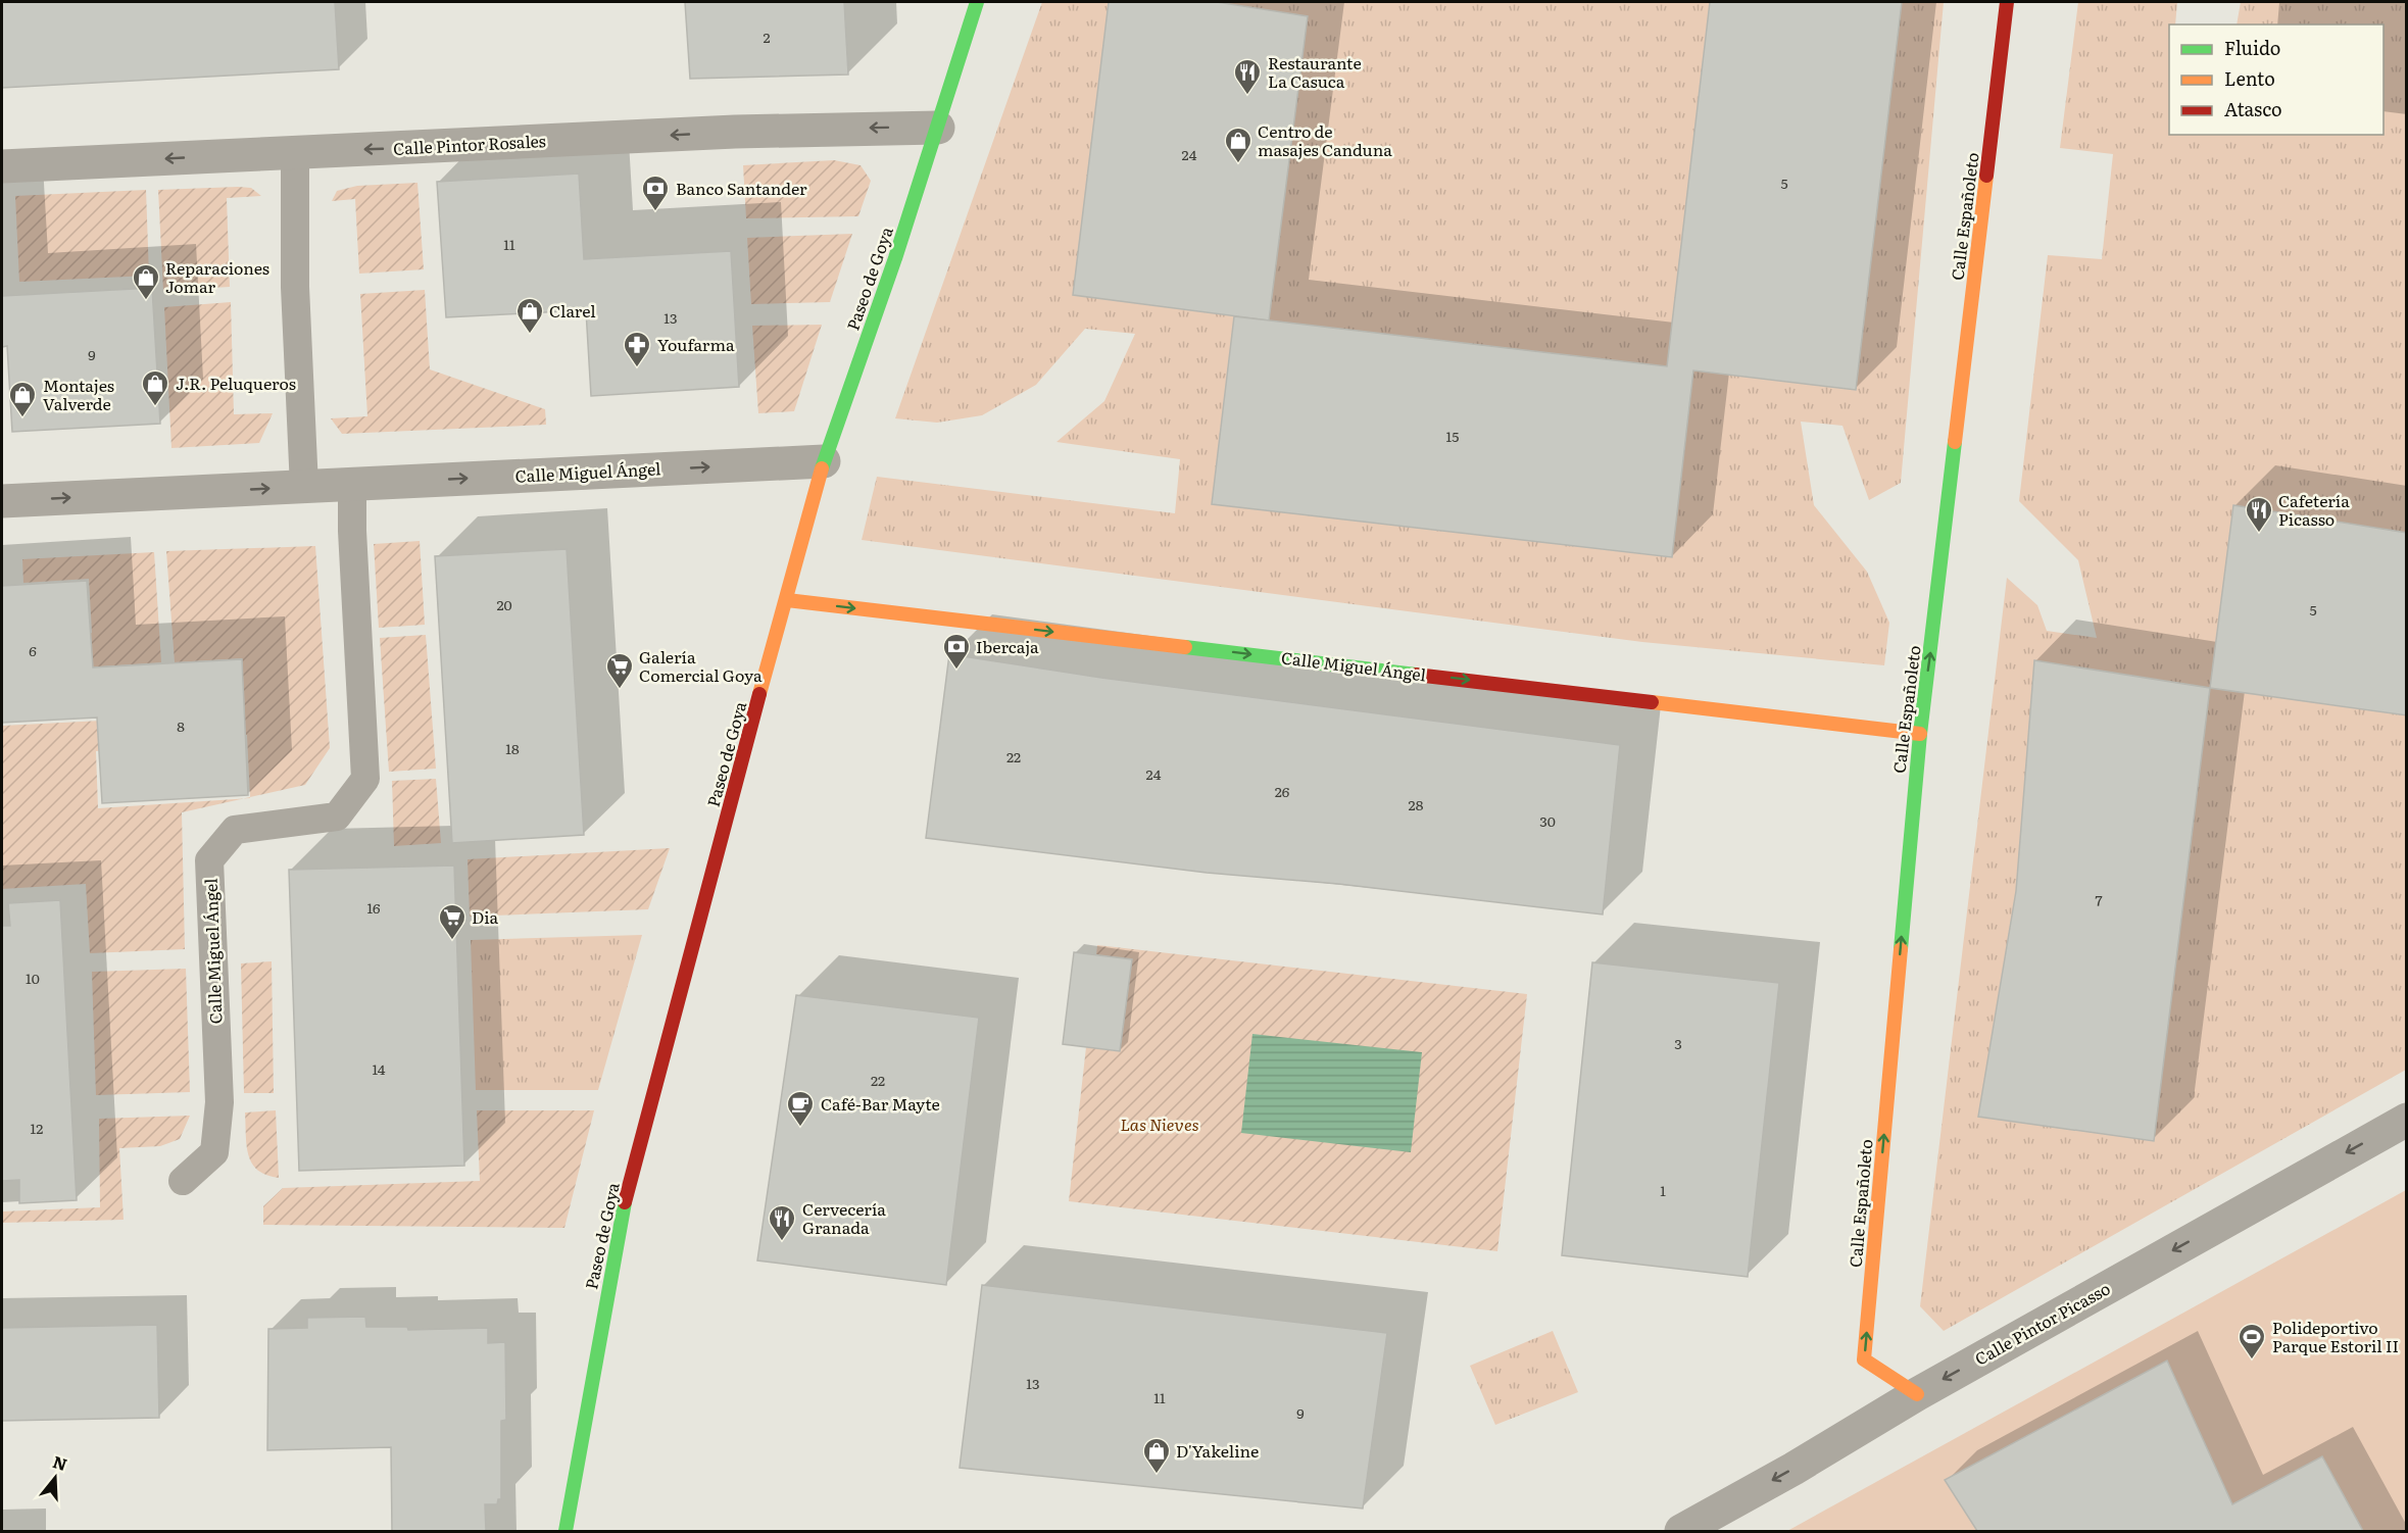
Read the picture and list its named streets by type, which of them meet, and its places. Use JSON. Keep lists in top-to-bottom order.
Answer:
{
  "streets": {
    "street": [
      "Calle Pintor Rosales",
      "Calle Españoleto",
      "Paseo de Goya",
      "Calle Miguel Ángel",
      "Calle Pintor Picasso"
    ]
  },
  "crossings": [
    ["Calle Pintor Rosales", "Paseo de Goya"],
    ["Calle Españoleto", "Calle Miguel Ángel"],
    ["Calle Españoleto", "Calle Pintor Picasso"],
    ["Paseo de Goya", "Calle Miguel Ángel"]
  ],
  "one_way": [
    "Calle Pintor Rosales",
    "Calle Españoleto",
    "Calle Miguel Ángel",
    "Calle Pintor Picasso"
  ],
  "parks": ["Las Nieves"],
  "places": {
    "restaurant": ["Restaurante La Casuca", "Cafetería Picasso", "Cervecería Granada"],
    "shop": [
      "Centro de masajes Canduna",
      "Reparaciones Jomar",
      "Clarel",
      "J.R. Peluqueros",
      "Montajes Valverde",
      "D'Yakeline"
    ],
    "bank": ["Banco Santander", "Ibercaja"],
    "pharmacy": ["Youfarma"],
    "supermarket": ["Galería Comercial Goya", "Dia"],
    "cafe": ["Café-Bar Mayte"],
    "sports": ["Polideportivo Parque Estoril II"]
  },
  "house_numbers": [
    "2",
    "24",
    "5",
    "11",
    "13",
    "9",
    "15",
    "20",
    "5",
    "6",
    "8",
    "18",
    "22",
    "24",
    "26",
    "28",
    "30",
    "7",
    "16",
    "10",
    "3",
    "14",
    "22",
    "12",
    "1",
    "13",
    "11",
    "9"
  ],
  "legend": ["Fluido", "Lento", "Atasco"],
  "north": "top"
}
